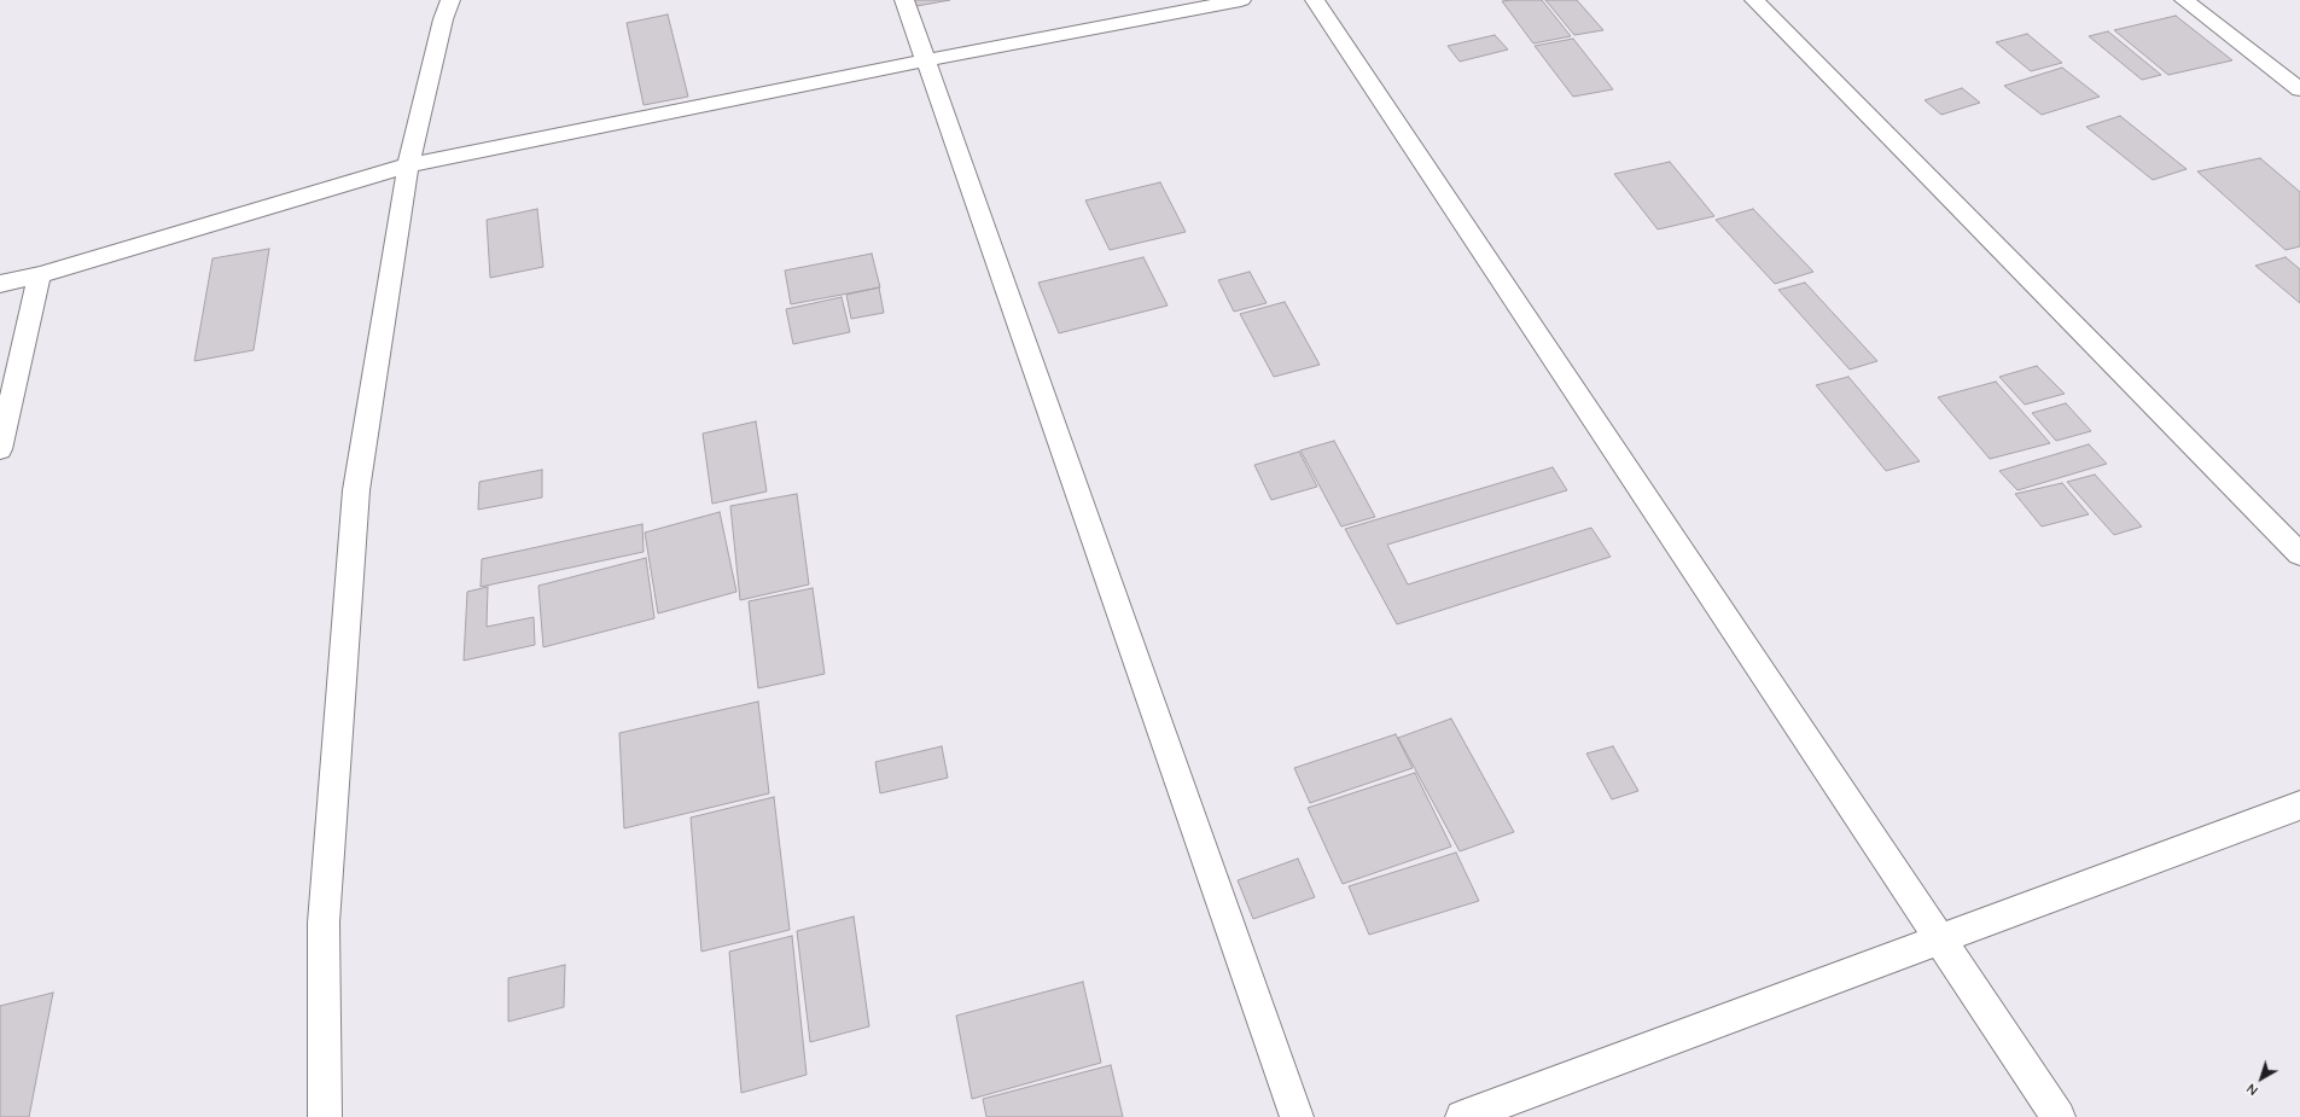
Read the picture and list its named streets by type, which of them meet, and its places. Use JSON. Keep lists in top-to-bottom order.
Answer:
{
  "north": "bottom left"
}
